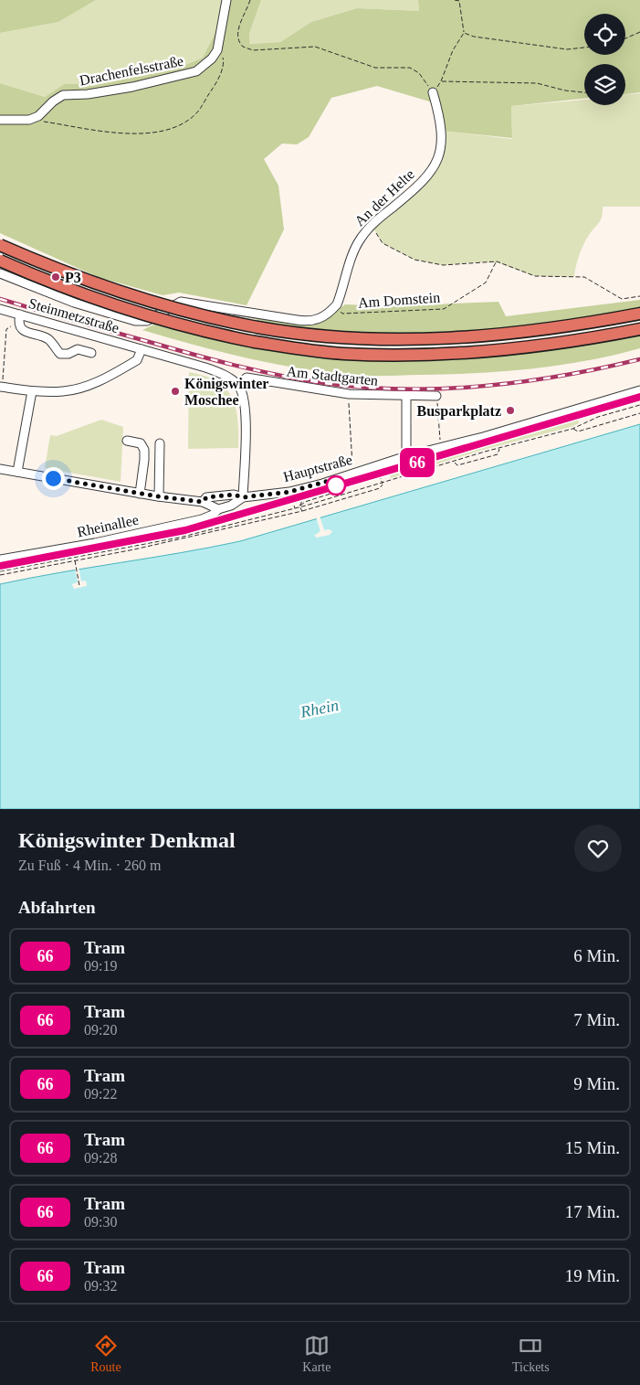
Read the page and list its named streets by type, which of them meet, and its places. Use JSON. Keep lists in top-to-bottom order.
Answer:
{
  "streets": {
    "street": [
      "Drachenfelsstraße",
      "An der Helte",
      "Steinmetzstraße",
      "Am Stadtgarten",
      "Hauptstraße",
      "Rheinallee"
    ],
    "path": ["Am Domstein"]
  },
  "crossings": [
    ["An der Helte", "Am Domstein"],
    ["Hauptstraße", "Rheinallee"]
  ],
  "water": ["Rhein"],
  "places": ["P3", "Königswinter Moschee", "Busparkplatz"],
  "lines": ["tram line 66"],
  "page": {
    "on_map": "66",
    "heading": [
      ["Königswinter Denkmal", "Zu Fuß · 4 Min. · 260 m"],
      "Abfahrten"
    ],
    "list": [
      {
        "mark": "66",
        "name": "Tram",
        "note": "09:19",
        "value": "6 Min."
      },
      {
        "mark": "66",
        "name": "Tram",
        "note": "09:20",
        "value": "7 Min."
      },
      {
        "mark": "66",
        "name": "Tram",
        "note": "09:22",
        "value": "9 Min."
      },
      {
        "mark": "66",
        "name": "Tram",
        "note": "09:28",
        "value": "15 Min."
      },
      {
        "mark": "66",
        "name": "Tram",
        "note": "09:30",
        "value": "17 Min."
      },
      {
        "mark": "66",
        "name": "Tram",
        "note": "09:32",
        "value": "19 Min."
      }
    ],
    "tabs": ["Route", "Karte", "Tickets"]
  }
}
